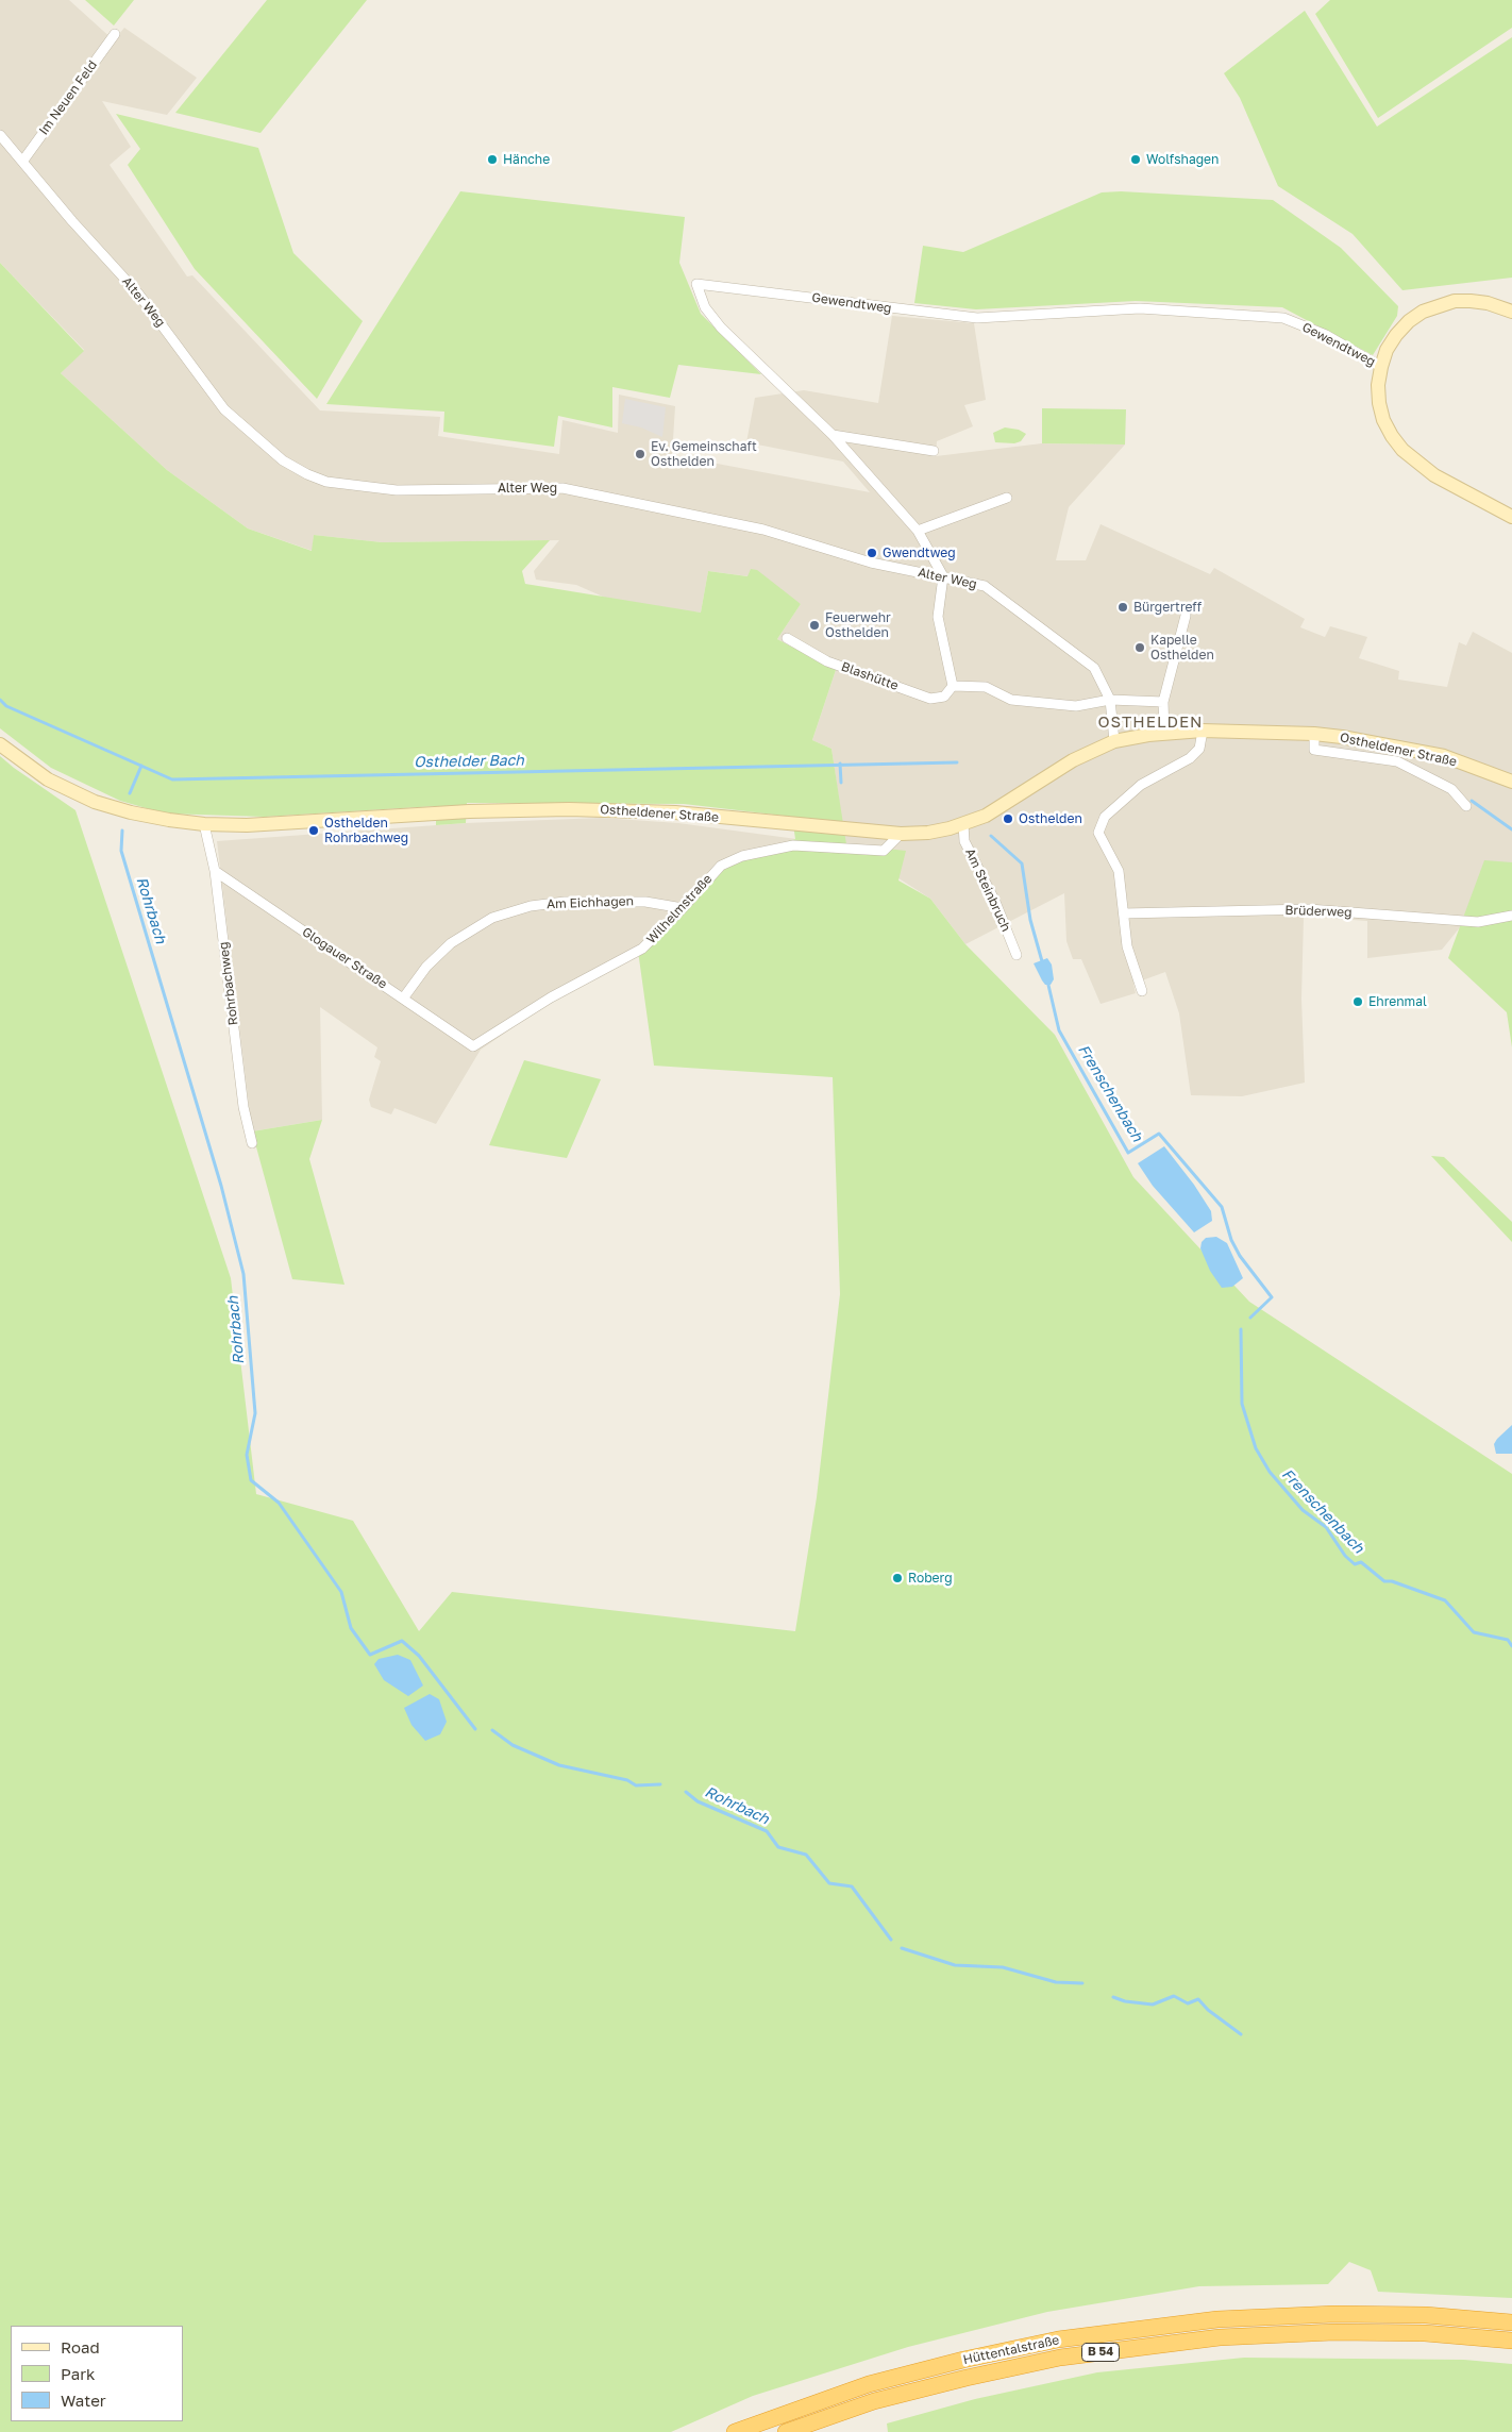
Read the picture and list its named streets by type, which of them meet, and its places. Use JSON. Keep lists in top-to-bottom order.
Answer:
{
  "streets": {
    "highway": ["Hüttentalstraße", "B 54"],
    "main road": ["Ostheldener Straße"],
    "street": [
      "Im Neuen Feld",
      "Alter Weg",
      "Gewendtweg",
      "Blashütte",
      "Am Steinbruch",
      "Am Eichhagen",
      "Wilhelmstraße",
      "Brüderweg",
      "Glogauer Straße",
      "Rohrbachweg"
    ]
  },
  "crossings": [
    ["Im Neuen Feld", "Alter Weg"],
    ["Alter Weg", "Gewendtweg"],
    ["Alter Weg", "Ostheldener Straße"],
    ["Ostheldener Straße", "Am Steinbruch"],
    ["Ostheldener Straße", "Wilhelmstraße"],
    ["Ostheldener Straße", "Rohrbachweg"],
    ["Am Eichhagen", "Wilhelmstraße"],
    ["Am Eichhagen", "Glogauer Straße"],
    ["Wilhelmstraße", "Glogauer Straße"],
    ["Glogauer Straße", "Rohrbachweg"]
  ],
  "districts": ["OSTHELDEN"],
  "water": ["Osthelder Bach", "Rohrbach", "Frenschenbach"],
  "places": [
    "Hänche",
    "Wolfshagen",
    "Ev. Gemeinschaft Osthelden",
    "Gwendtweg",
    "Bürgertreff",
    "Feuerwehr Osthelden",
    "Kapelle Osthelden",
    "Osthelden",
    "Osthelden Rohrbachweg",
    "Ehrenmal",
    "Roberg"
  ],
  "legend": ["Road", "Park", "Water"]
}
